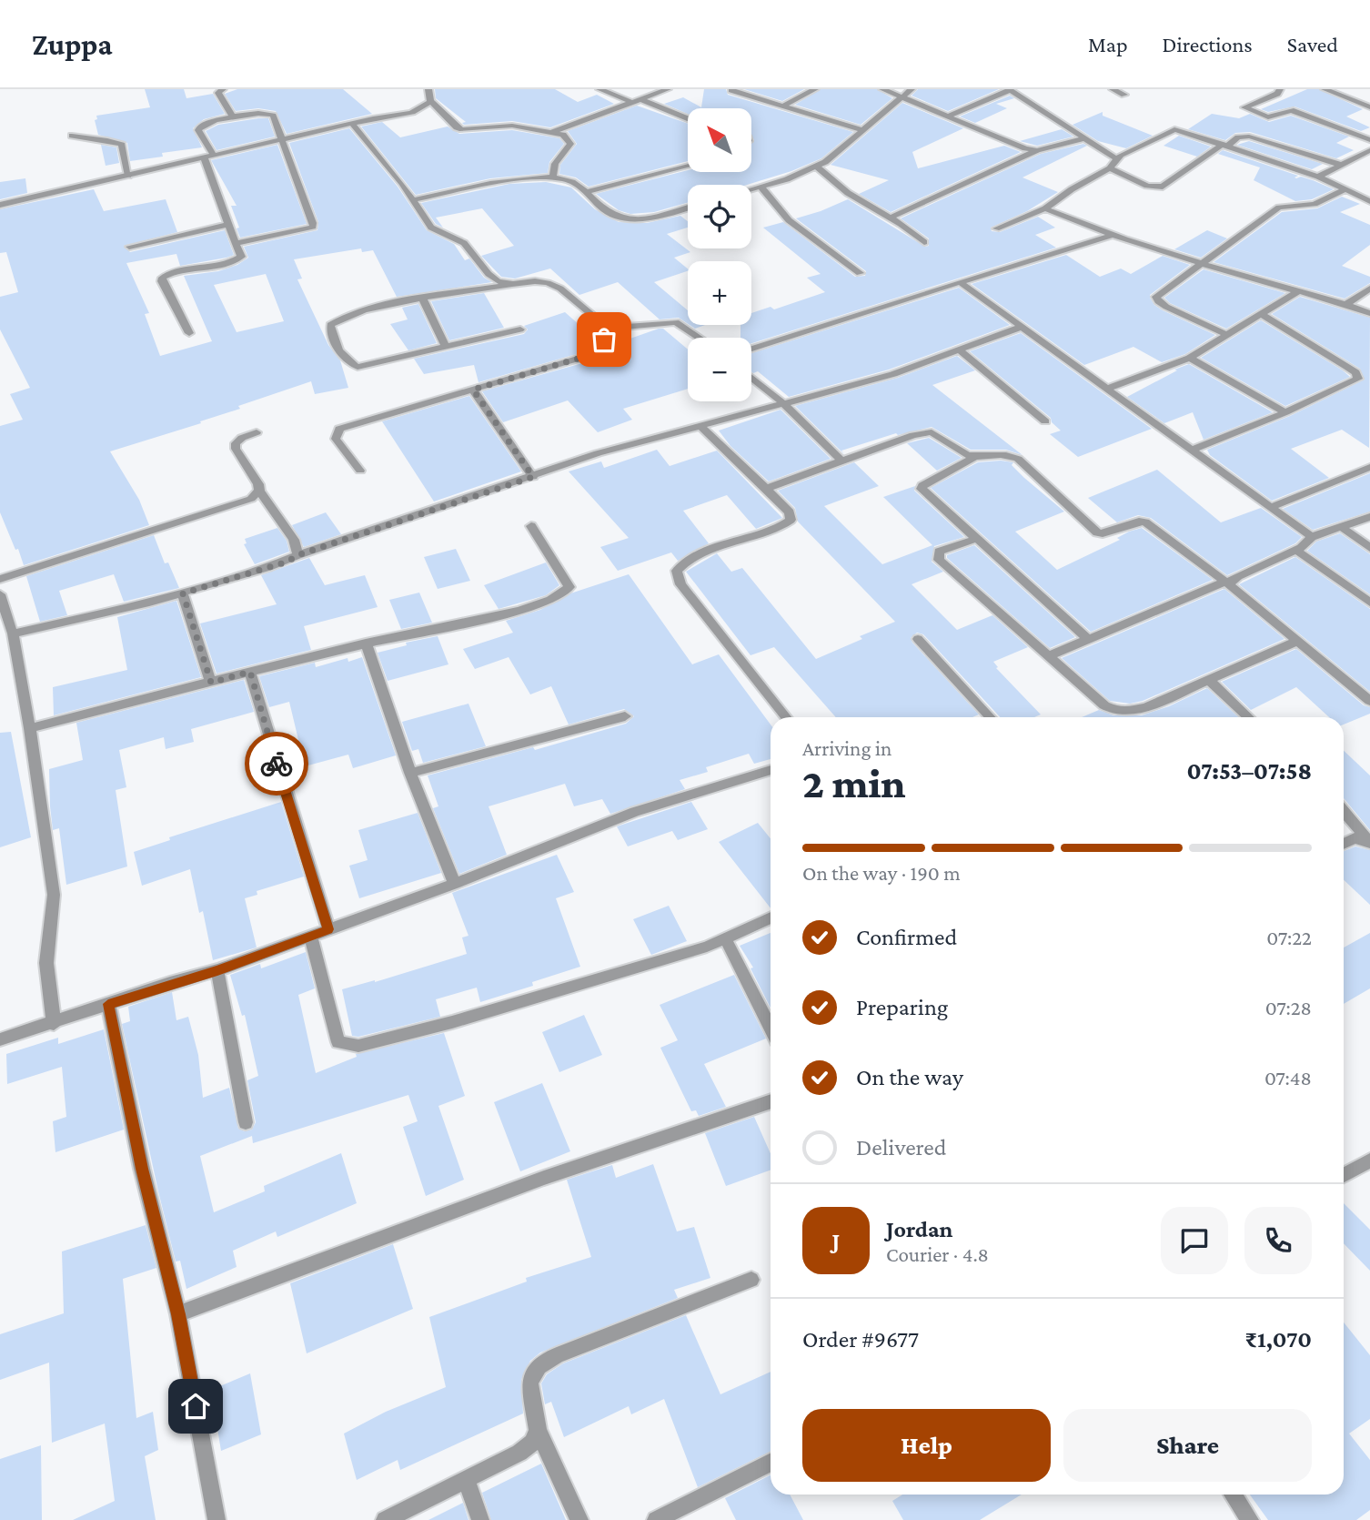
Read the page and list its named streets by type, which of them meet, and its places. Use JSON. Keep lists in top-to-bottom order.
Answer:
{
  "north": "top left",
  "page": {
    "header": "Zuppa",
    "nav": ["Map", "Directions", "Saved"],
    "map_buttons": ["+", "−"],
    "heading": ["2 min", "Arriving in", "07:53–07:58"],
    "panel": [
      "Jordan",
      "Courier · 4.8",
      "Order #9677",
      "₹1,070"
    ],
    "bar": "On the way · 190 m",
    "list": [
      ["Confirmed", "07:22"],
      ["Preparing", "07:28"],
      ["On the way", "07:48"],
      "Delivered"
    ],
    "round": "J",
    "buttons": ["Help", "Share"]
  }
}
